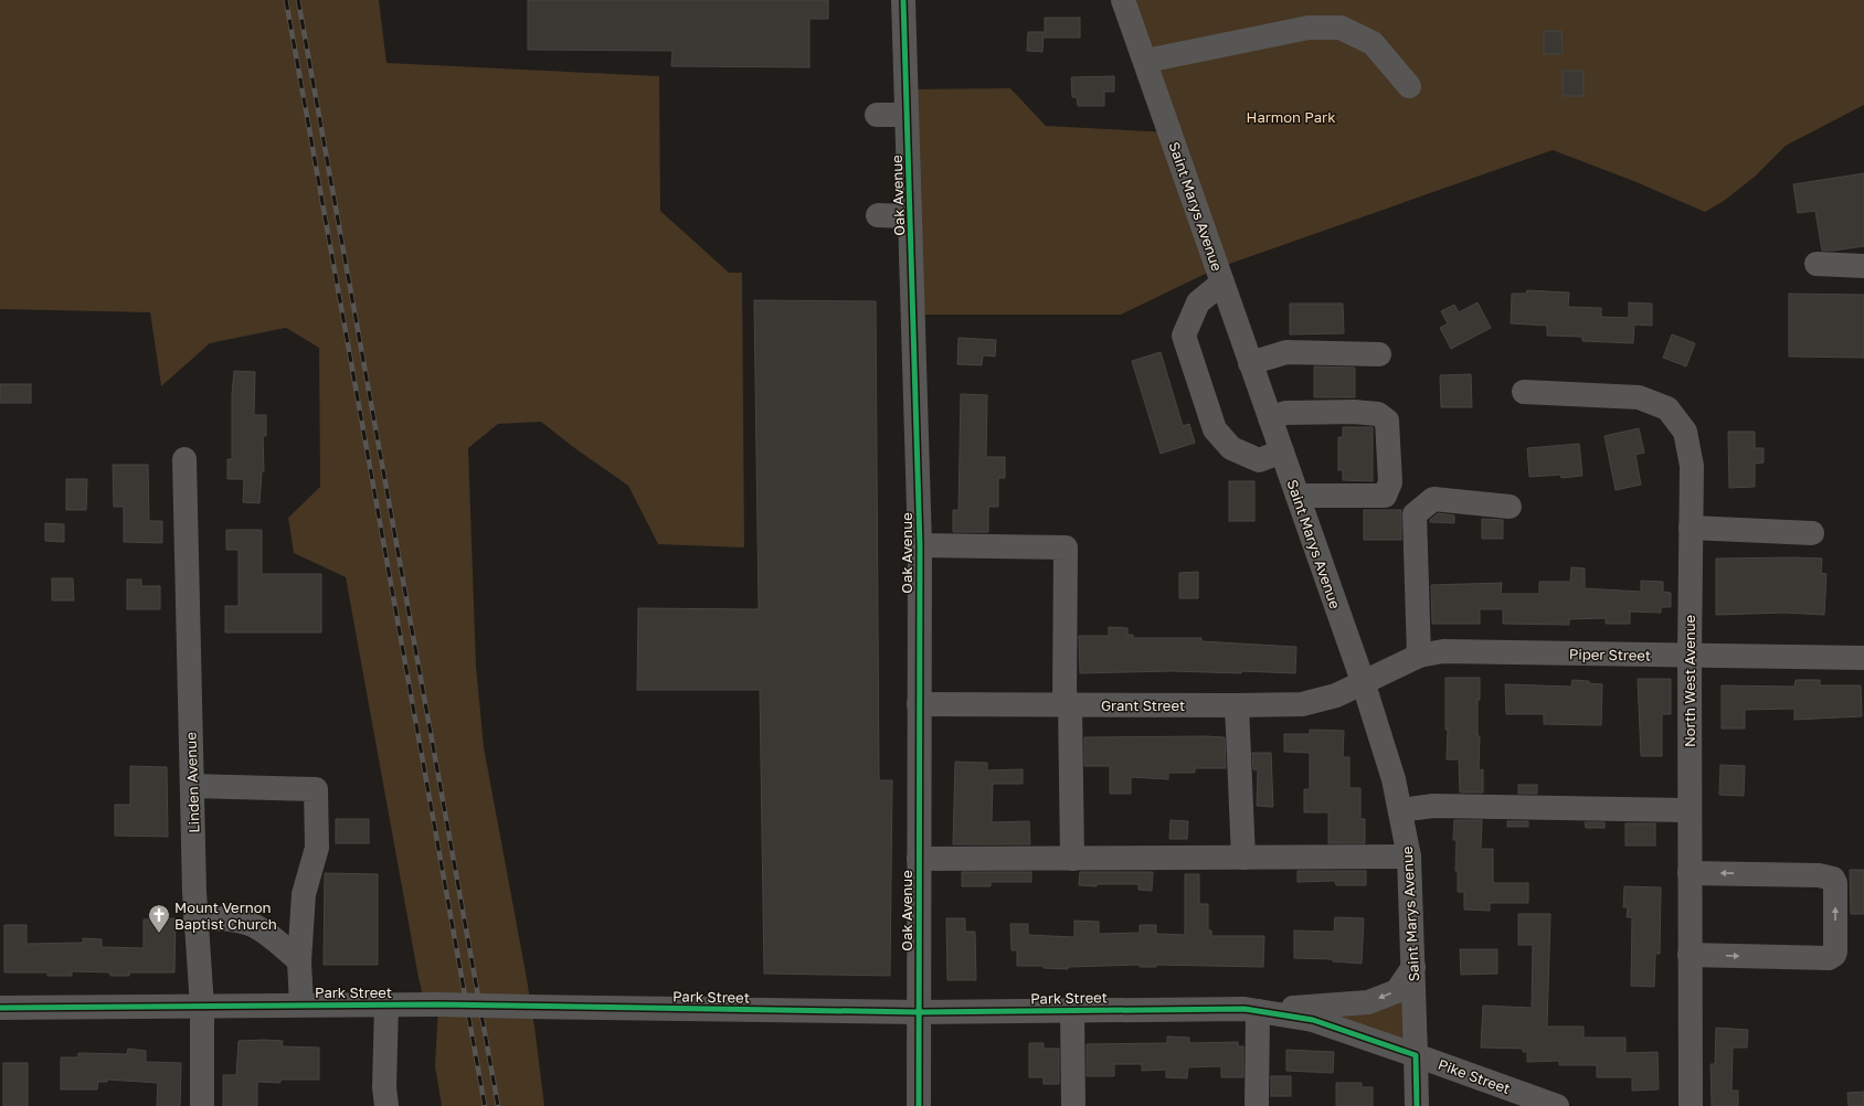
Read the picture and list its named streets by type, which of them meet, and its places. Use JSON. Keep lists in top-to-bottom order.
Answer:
{
  "streets": {
    "main road": ["Saint Marys Avenue", "Pike Street"],
    "street": [
      "Oak Avenue",
      "Piper Street",
      "North West Avenue",
      "Grant Street",
      "Linden Avenue",
      "Park Street"
    ]
  },
  "crossings": [
    ["Oak Avenue", "Grant Street"],
    ["Oak Avenue", "Park Street"],
    ["Saint Marys Avenue", "Piper Street"],
    ["Saint Marys Avenue", "Grant Street"],
    ["Saint Marys Avenue", "Park Street"],
    ["Saint Marys Avenue", "Pike Street"],
    ["Piper Street", "North West Avenue"],
    ["Piper Street", "Grant Street"],
    ["Linden Avenue", "Park Street"],
    ["Park Street", "Pike Street"]
  ],
  "parks": ["Harmon Park"],
  "places": {
    "church": ["Mount Vernon Baptist Church"]
  }
}
